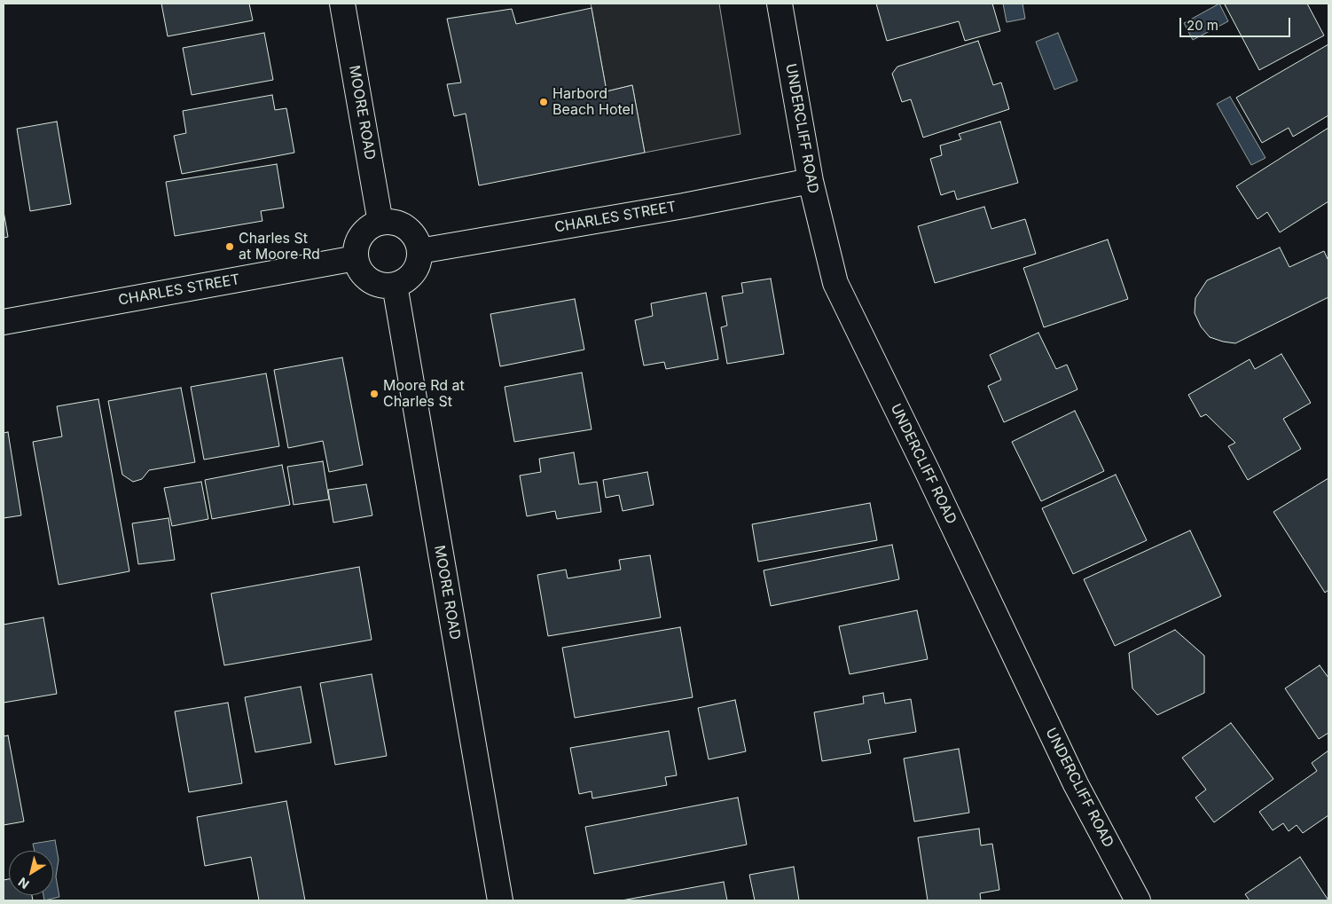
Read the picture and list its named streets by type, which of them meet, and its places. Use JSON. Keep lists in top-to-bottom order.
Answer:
{
  "streets": {
    "street": ["MOORE ROAD", "UNDERCLIFF ROAD", "CHARLES STREET"]
  },
  "crossings": [
    ["MOORE ROAD", "CHARLES STREET"],
    ["UNDERCLIFF ROAD", "CHARLES STREET"]
  ],
  "places": ["Harbord Beach Hotel", "Charles St at Moore Rd", "Moore Rd at Charles St"],
  "scale_bar": "20 m",
  "north": "bottom left"
}
